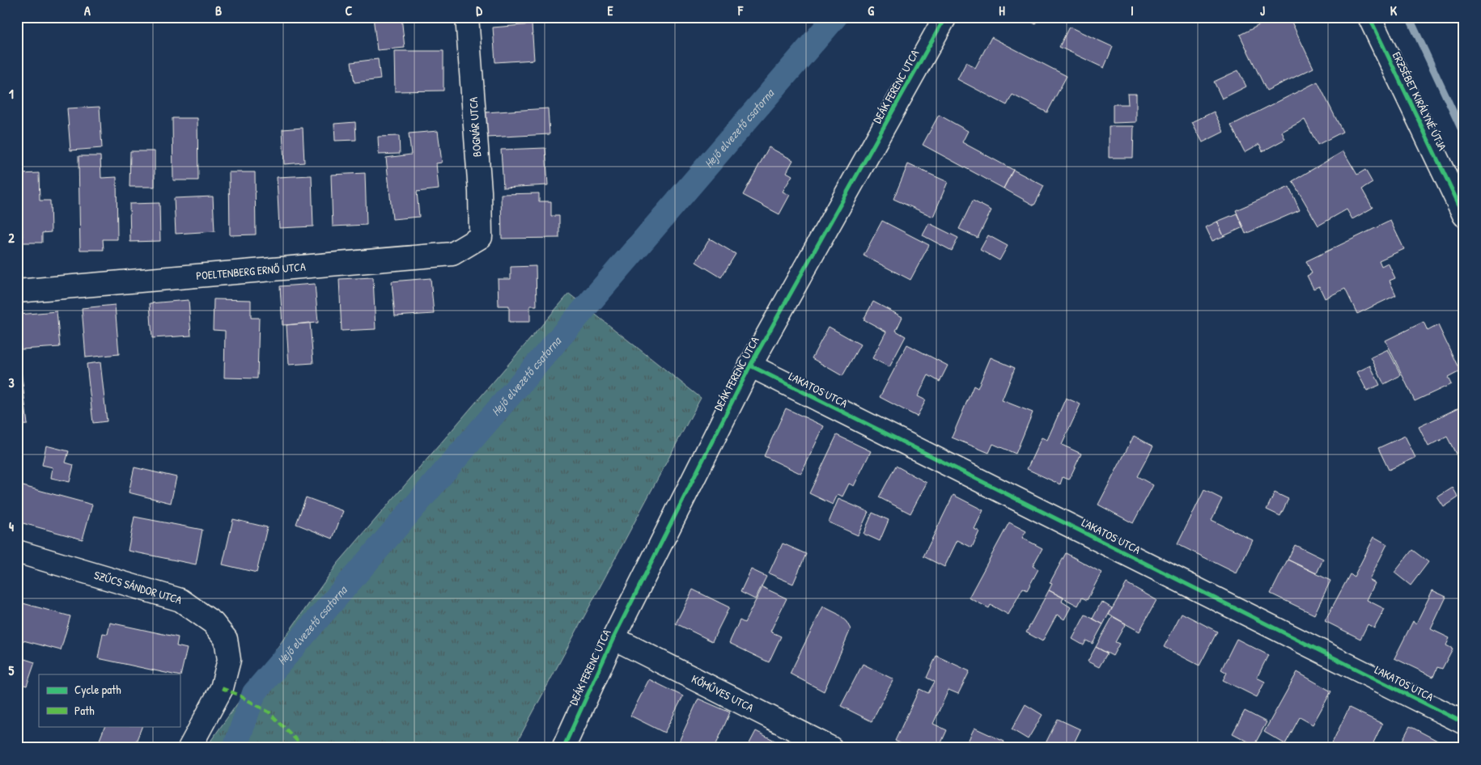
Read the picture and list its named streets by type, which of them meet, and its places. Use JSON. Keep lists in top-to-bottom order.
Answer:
{
  "streets": {
    "street": [
      "DEÁK FERENC UTCA",
      "ERZSÉBET KIRÁLYNÉ ÚTJA",
      "BOGNÁR UTCA",
      "POELTENBERG ERNŐ UTCA",
      "LAKATOS UTCA",
      "SZŰCS SÁNDOR UTCA",
      "KŐMŰVES UTCA"
    ]
  },
  "crossings": [
    ["DEÁK FERENC UTCA", "LAKATOS UTCA"],
    ["DEÁK FERENC UTCA", "KŐMŰVES UTCA"],
    ["BOGNÁR UTCA", "POELTENBERG ERNŐ UTCA"]
  ],
  "water": ["Hejő elvezető csatorna"],
  "legend": ["Cycle path", "Path"],
  "grid": {
    "columns": [
      "A",
      "B",
      "C",
      "D",
      "E",
      "F",
      "G",
      "H",
      "I",
      "J",
      "K"
    ],
    "rows": [
      "1",
      "2",
      "3",
      "4",
      "5"
    ]
  }
}
